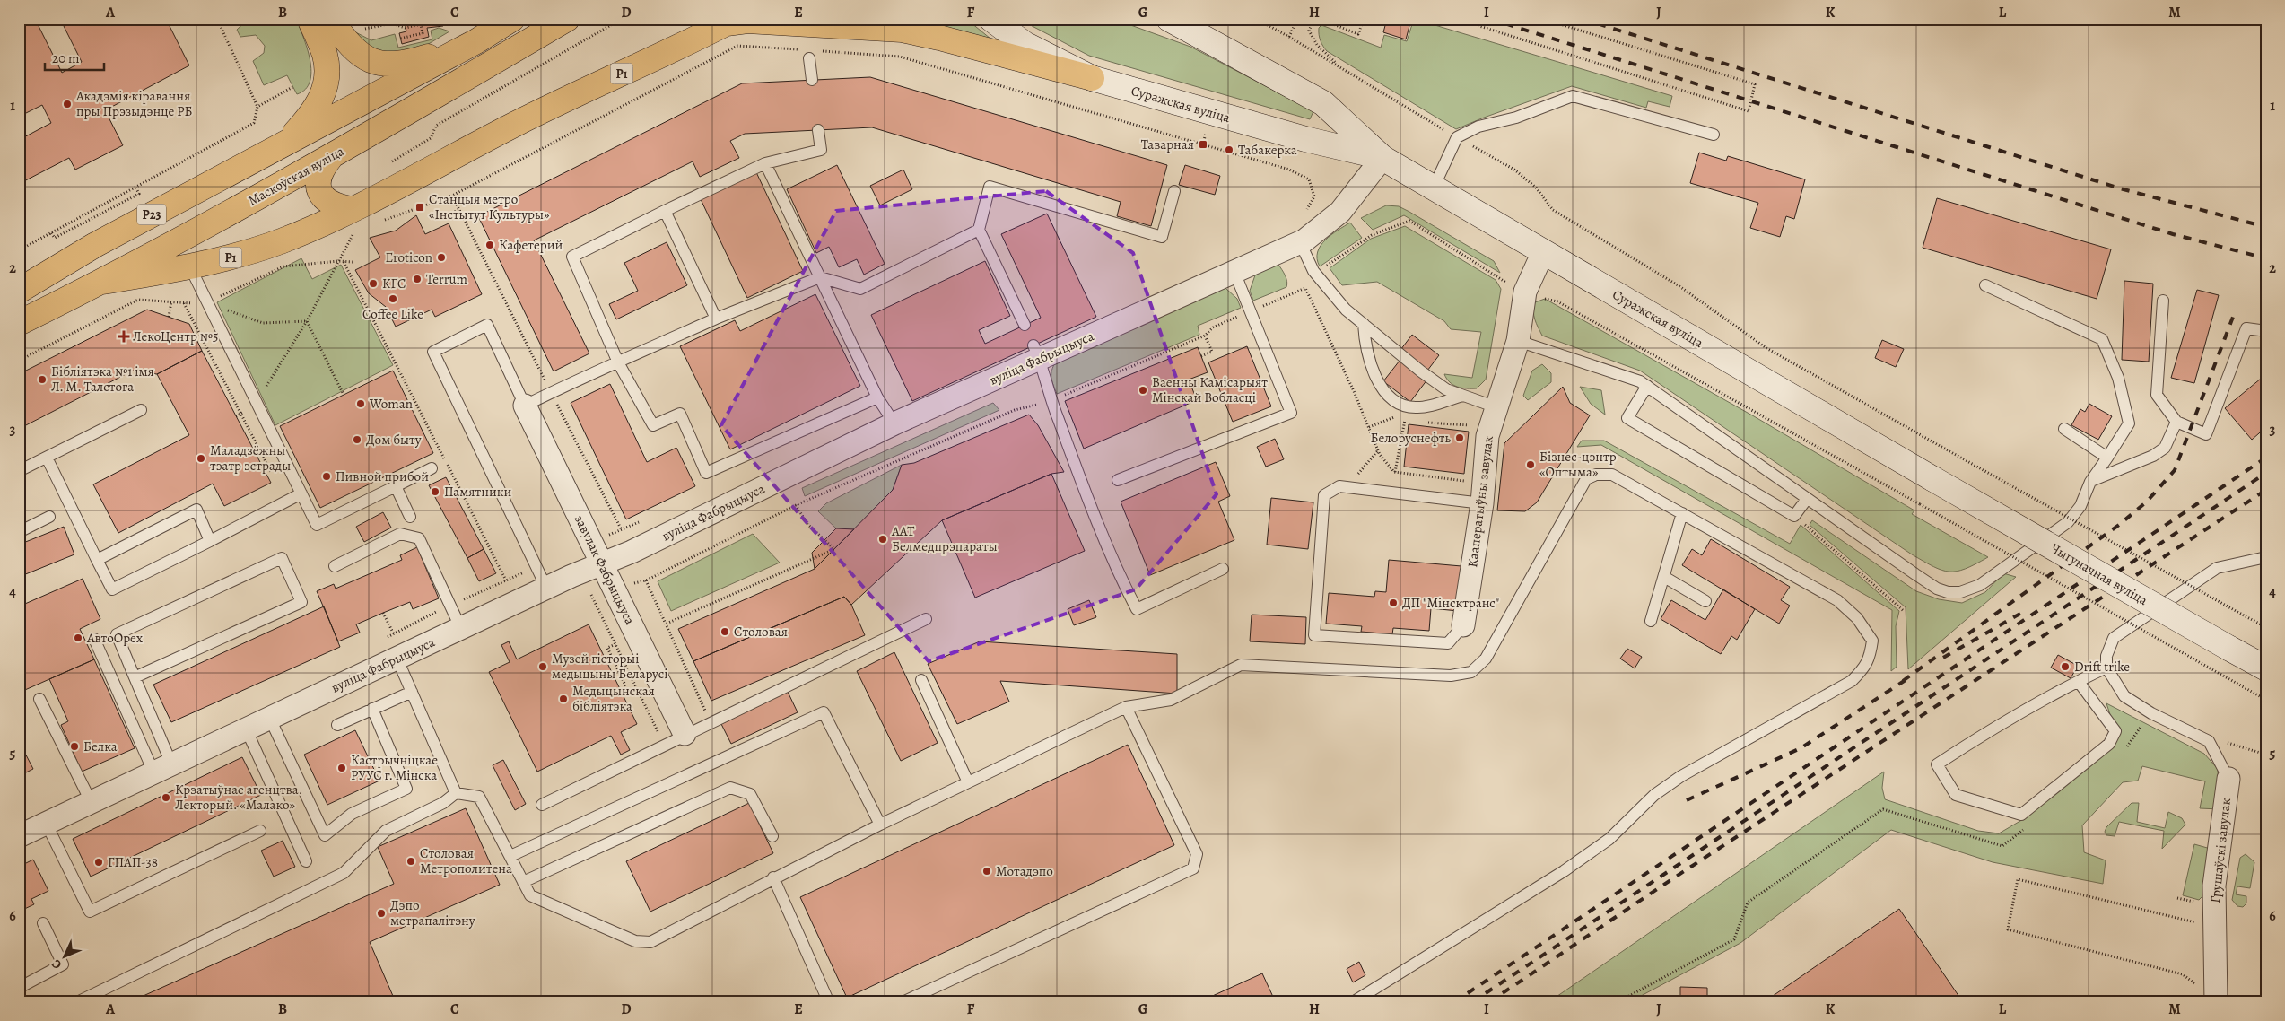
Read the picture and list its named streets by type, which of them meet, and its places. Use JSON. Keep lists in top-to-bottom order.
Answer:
{
  "streets": {
    "main road": [
      "Р1",
      "Суражская вуліца",
      "Маскоўская вуліца",
      "Р23",
      "Чыгуначная вуліца"
    ],
    "street": [
      "вуліца Фабрыцыуса",
      "Кааператыўны завулак",
      "завулак Фабрыцыуса",
      "Грушаўскі завулак"
    ]
  },
  "crossings": [
    ["Р1", "Суражская вуліца"],
    ["Р1", "Маскоўская вуліца"],
    ["Суражская вуліца", "вуліца Фабрыцыуса"],
    ["Суражская вуліца", "Кааператыўны завулак"],
    ["Суражская вуліца", "Чыгуначная вуліца"],
    ["вуліца Фабрыцыуса", "завулак Фабрыцыуса"]
  ],
  "places": {
    "other": [
      "Акадэмія кіравання пры Прэзыдэнце РБ",
      "Табакерка",
      "Кафетерий",
      "Eroticon",
      "Terrum",
      "KFC",
      "Coffee Like",
      "Бібліятэка №1 імя Л. М. Талстога",
      "Ваенны Камісарыят Мінскай Вобласці",
      "Woman",
      "Белоруснефть",
      "Дом быту",
      "Маладзёжны тэатр эстрады",
      "Бізнес-цэнтр «Оптыма»",
      "Пивной прибой",
      "Памятники",
      "ААТ Белмедпрэпараты",
      "ДП \"Мінсктранс\"",
      "Столовая",
      "АвтоОрех",
      "Музей гісторыі медыцыны Беларусі",
      "Drift trike",
      "Медыцынская бібліятэка",
      "Белка",
      "Кастрычніцкае РУУС г. Мінска",
      "Крэатыўнае агенцтва. Лекторый. «Малако»",
      "Столовая Метрополитена",
      "ГПАП-38",
      "Мотадэпо",
      "Дэпо метрапалітэну"
    ],
    "transit": ["Таварная", "Станцыя метро «Інстытут Культуры»"],
    "health": ["ЛекоЦентр №5"]
  },
  "scale_bar": "20 m",
  "north": "bottom left",
  "grid": {
    "columns": [
      "A",
      "B",
      "C",
      "D",
      "E",
      "F",
      "G",
      "H",
      "I",
      "J",
      "K",
      "L",
      "M"
    ],
    "rows": [
      "1",
      "2",
      "3",
      "4",
      "5",
      "6"
    ]
  }
}
